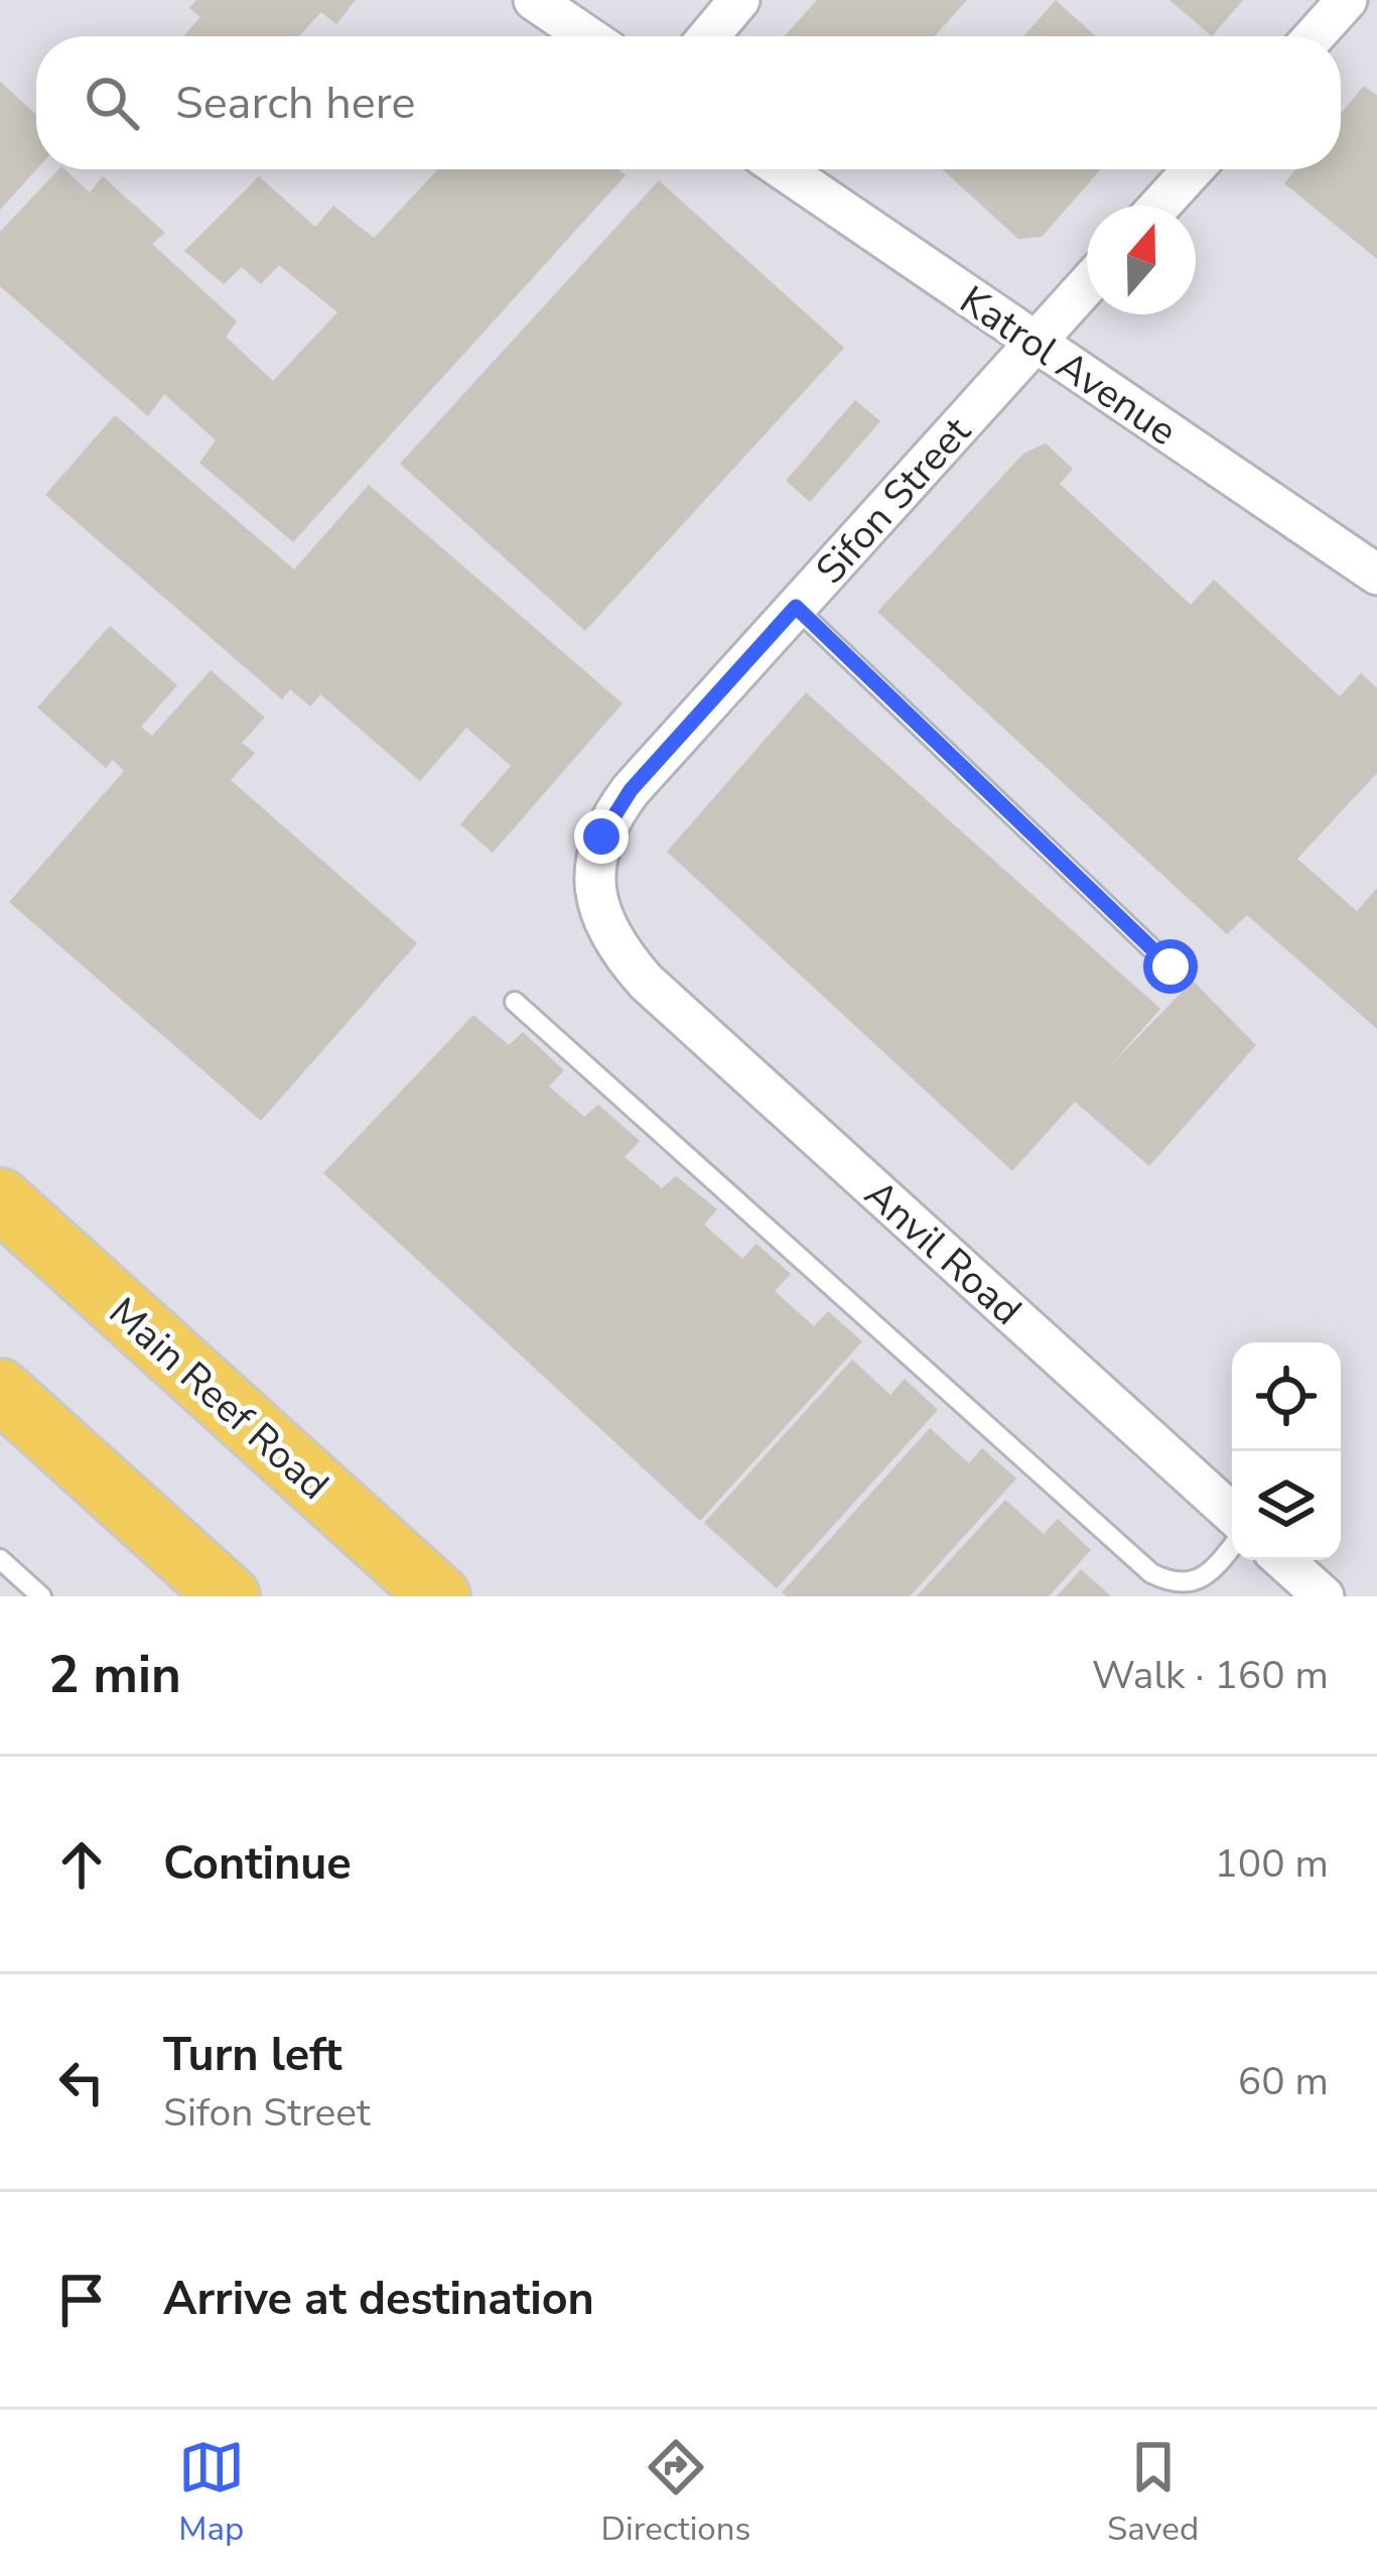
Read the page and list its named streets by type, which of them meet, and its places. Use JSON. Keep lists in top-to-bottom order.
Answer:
{
  "streets": {
    "main road": ["Main Reef Road"],
    "street": ["Katrol Avenue", "Sifon Street", "Anvil Road"]
  },
  "crossings": [
    ["Katrol Avenue", "Sifon Street"],
    ["Sifon Street", "Anvil Road"]
  ],
  "north": "top",
  "page": {
    "search": "Search here",
    "heading": ["2 min", "Walk · 160 m"],
    "list": [
      ["Continue", "100 m"],
      ["Turn left", "Sifon Street", "60 m"],
      "Arrive at destination"
    ],
    "nav": ["Map", "Directions", "Saved"]
  }
}
